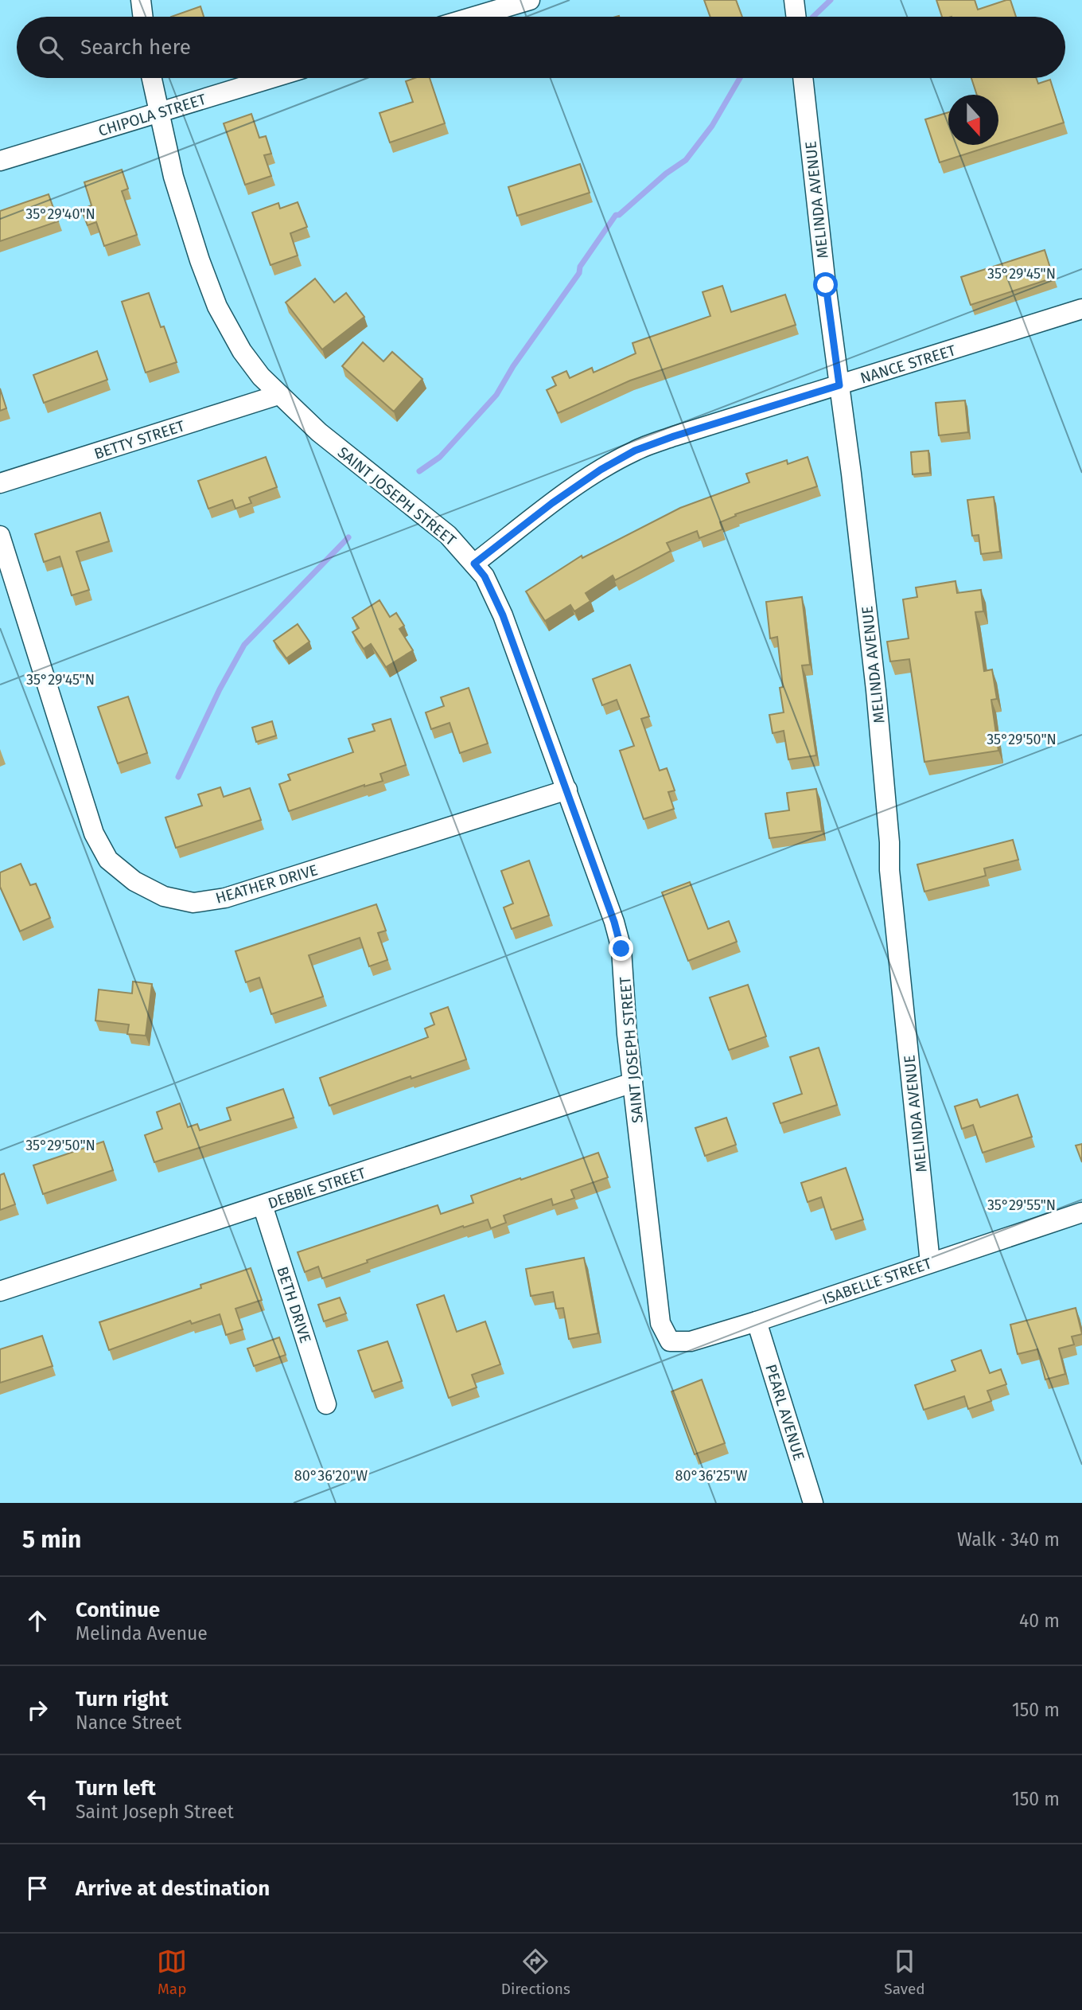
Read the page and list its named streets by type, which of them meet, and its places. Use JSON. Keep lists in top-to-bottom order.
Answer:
{
  "streets": {
    "street": [
      "CHIPOLA STREET",
      "MELINDA AVENUE",
      "NANCE STREET",
      "BETTY STREET",
      "SAINT JOSEPH STREET",
      "HEATHER DRIVE",
      "DEBBIE STREET",
      "ISABELLE STREET",
      "BETH DRIVE",
      "PEARL AVENUE"
    ]
  },
  "crossings": [
    ["CHIPOLA STREET", "SAINT JOSEPH STREET"],
    ["MELINDA AVENUE", "NANCE STREET"],
    ["MELINDA AVENUE", "ISABELLE STREET"],
    ["NANCE STREET", "SAINT JOSEPH STREET"],
    ["BETTY STREET", "SAINT JOSEPH STREET"],
    ["SAINT JOSEPH STREET", "HEATHER DRIVE"],
    ["SAINT JOSEPH STREET", "DEBBIE STREET"],
    ["SAINT JOSEPH STREET", "ISABELLE STREET"],
    ["DEBBIE STREET", "BETH DRIVE"],
    ["ISABELLE STREET", "PEARL AVENUE"]
  ],
  "north": "bottom",
  "page": {
    "search": "Search here",
    "heading": ["5 min", "Walk · 340 m"],
    "list": [
      ["Continue", "Melinda Avenue", "40 m"],
      ["Turn right", "Nance Street", "150 m"],
      ["Turn left", "Saint Joseph Street", "150 m"],
      "Arrive at destination"
    ],
    "nav": ["Map", "Directions", "Saved"]
  },
  "coordinates": [
    "35°29'40\"N",
    "35°29'45\"N",
    "35°29'50\"N",
    "35°29'55\"N",
    "80°36'20\"W",
    "80°36'25\"W"
  ]
}
